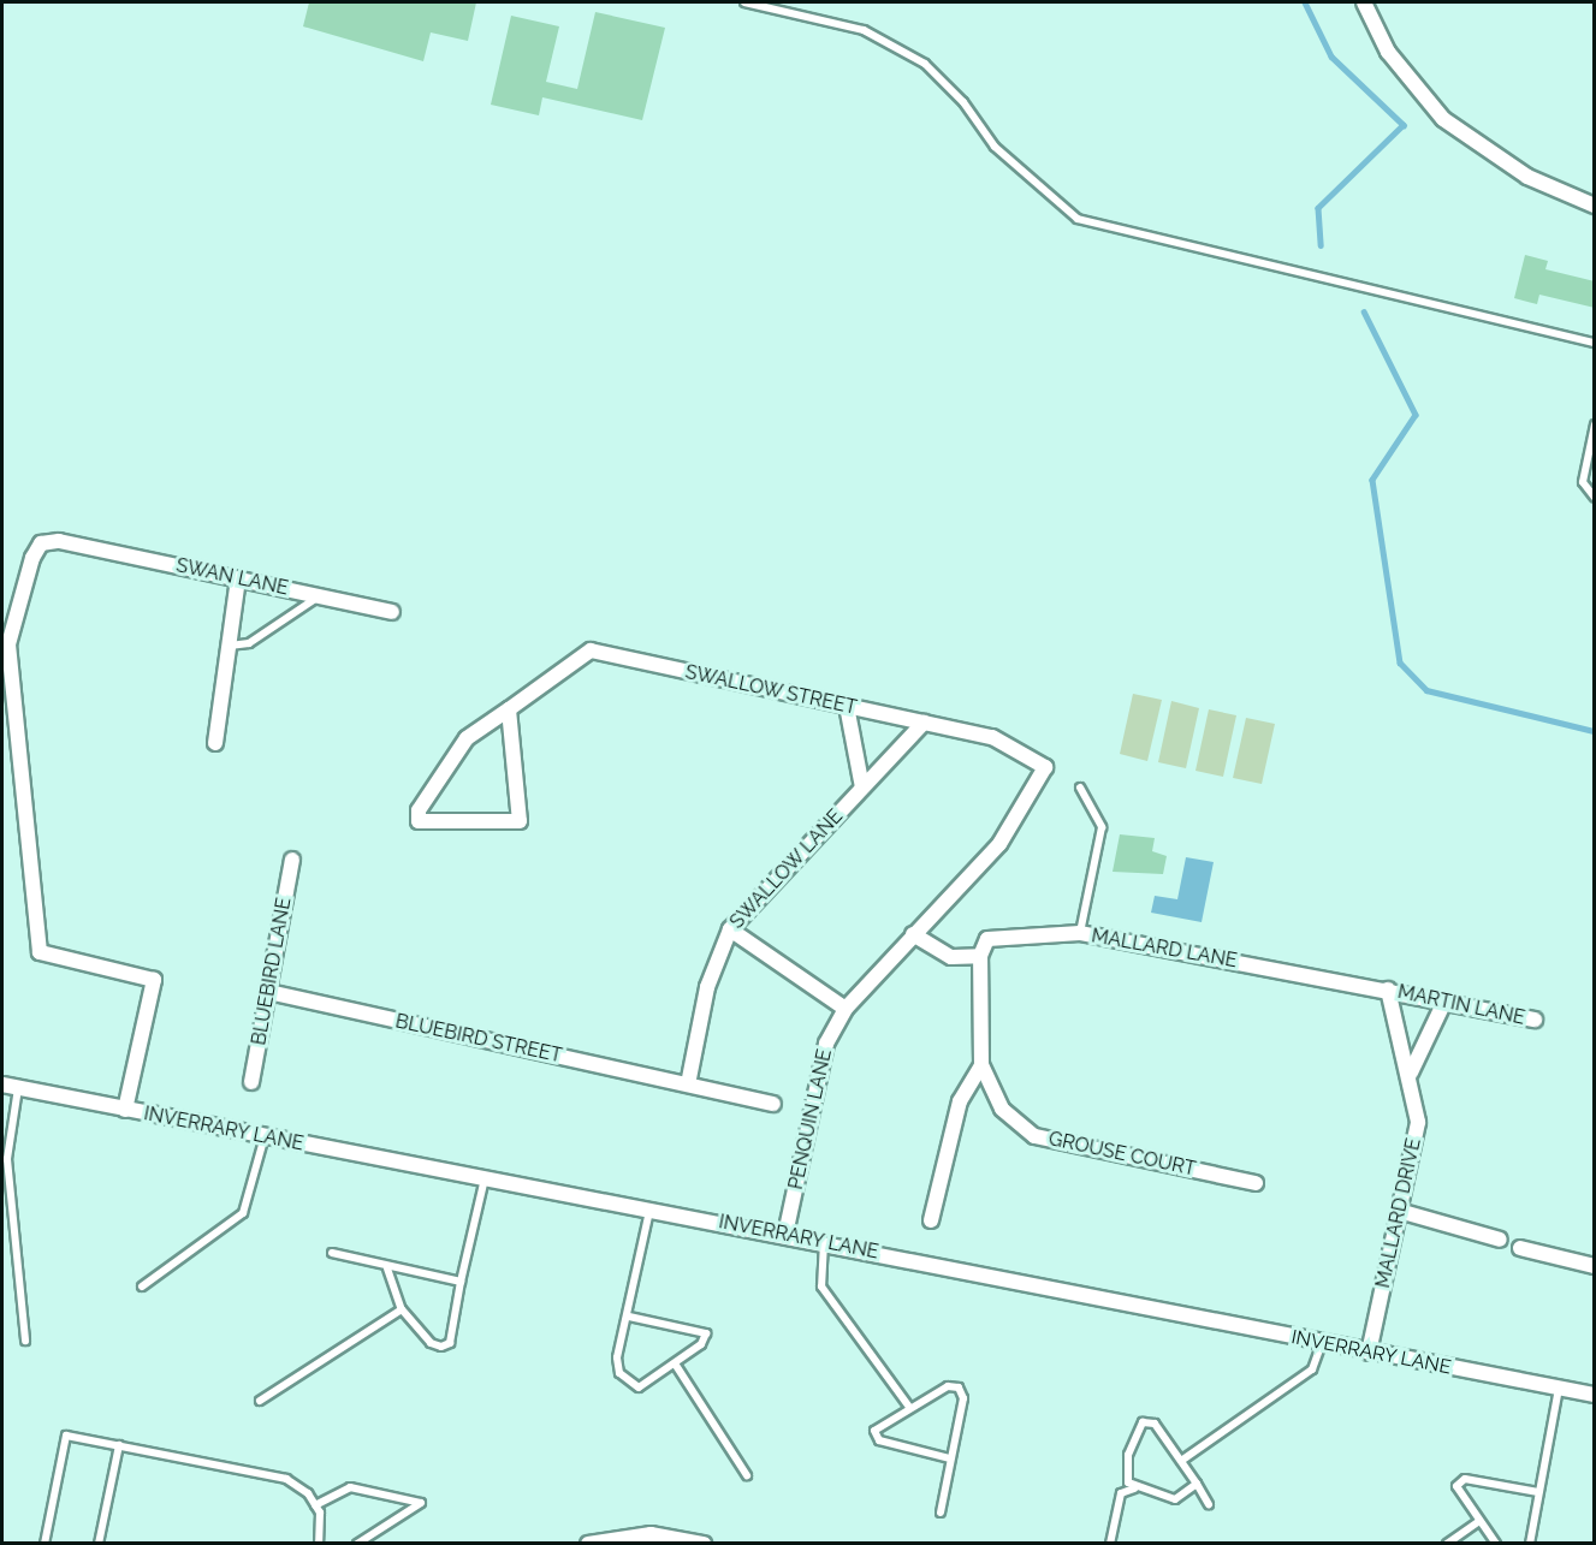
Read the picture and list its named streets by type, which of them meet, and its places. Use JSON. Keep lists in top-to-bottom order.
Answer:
{
  "streets": {
    "street": [
      "SWAN LANE",
      "SWALLOW STREET",
      "SWALLOW LANE",
      "MALLARD LANE",
      "BLUEBIRD LANE",
      "MARTIN LANE",
      "BLUEBIRD STREET",
      "PENQUIN LANE",
      "INVERRARY LANE",
      "GROUSE COURT",
      "MALLARD DRIVE"
    ]
  },
  "crossings": [
    ["SWAN LANE", "INVERRARY LANE"],
    ["SWALLOW STREET", "SWALLOW LANE"],
    ["SWALLOW STREET", "PENQUIN LANE"],
    ["SWALLOW LANE", "BLUEBIRD STREET"],
    ["MALLARD LANE", "MARTIN LANE"],
    ["MALLARD LANE", "MALLARD DRIVE"],
    ["BLUEBIRD LANE", "BLUEBIRD STREET"],
    ["MARTIN LANE", "MALLARD DRIVE"],
    ["PENQUIN LANE", "INVERRARY LANE"],
    ["INVERRARY LANE", "MALLARD DRIVE"]
  ]
}
